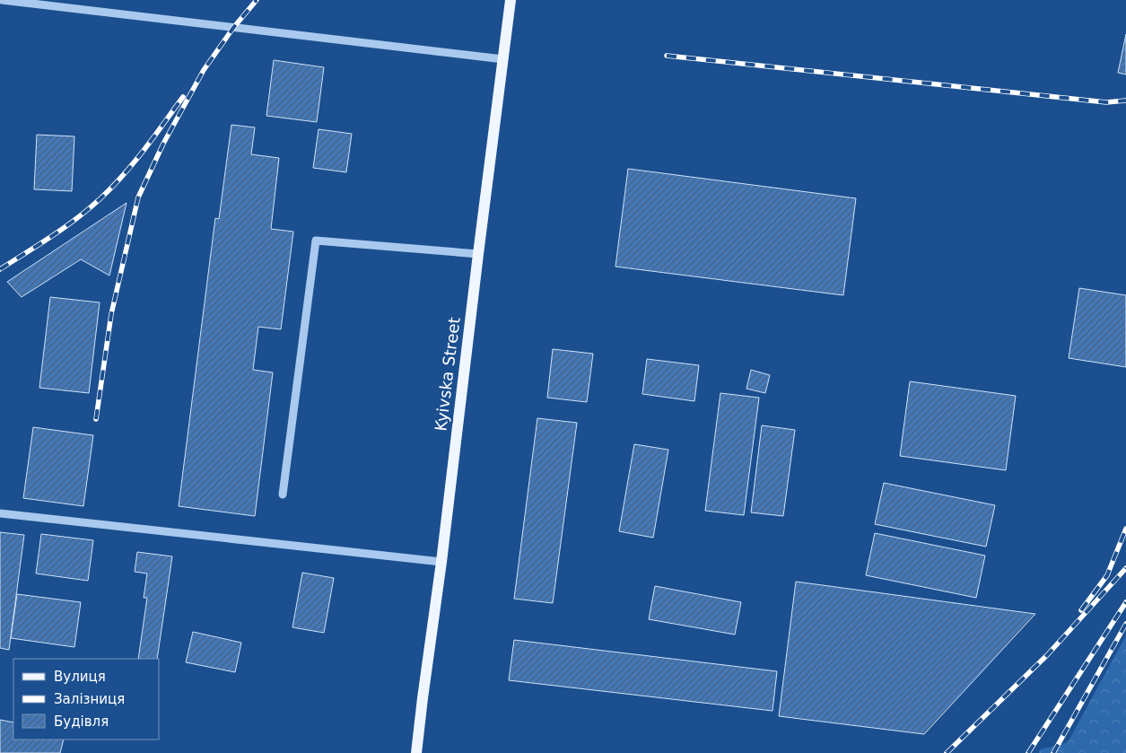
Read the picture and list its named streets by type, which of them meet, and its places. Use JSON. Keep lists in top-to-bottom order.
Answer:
{
  "streets": {
    "main road": ["Kyivska Street"]
  },
  "legend": ["Вулиця", "Залізниця", "Будівля"]
}
